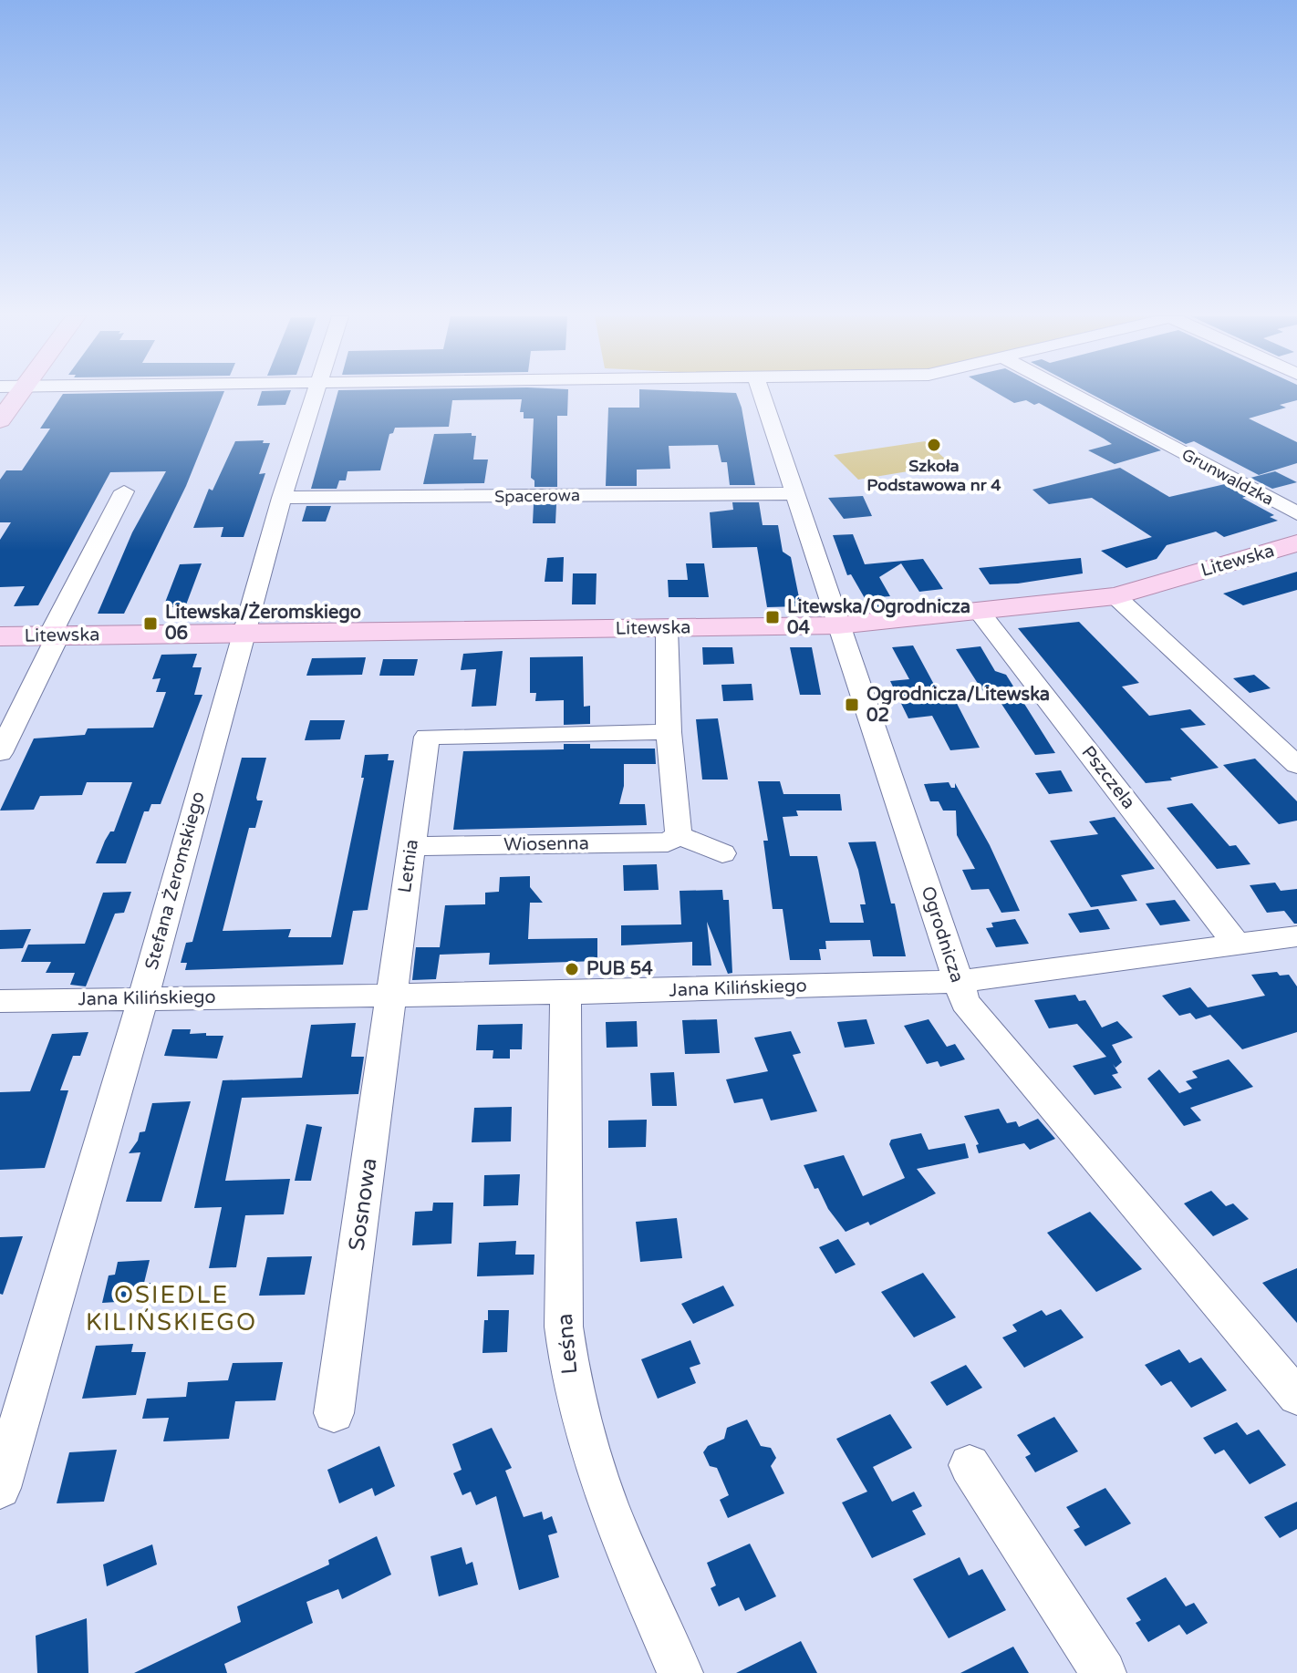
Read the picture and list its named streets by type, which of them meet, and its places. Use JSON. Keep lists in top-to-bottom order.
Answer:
{
  "streets": {
    "main road": ["Litewska"],
    "street": [
      "Grunwaldzka",
      "Spacerowa",
      "Pszczela",
      "Wiosenna",
      "Letnia",
      "Stefana Żeromskiego",
      "Ogrodnicza",
      "Jana Kilińskiego",
      "Sosnowa",
      "Leśna"
    ]
  },
  "crossings": [
    ["Spacerowa", "Stefana Żeromskiego"],
    ["Spacerowa", "Ogrodnicza"],
    ["Litewska", "Pszczela"],
    ["Litewska", "Stefana Żeromskiego"],
    ["Litewska", "Ogrodnicza"],
    ["Pszczela", "Jana Kilińskiego"],
    ["Wiosenna", "Letnia"],
    ["Letnia", "Jana Kilińskiego"],
    ["Letnia", "Sosnowa"],
    ["Stefana Żeromskiego", "Jana Kilińskiego"],
    ["Ogrodnicza", "Jana Kilińskiego"],
    ["Jana Kilińskiego", "Sosnowa"],
    ["Jana Kilińskiego", "Leśna"]
  ],
  "districts": ["OSIEDLE KILIŃSKIEGO"],
  "places": {
    "other": ["Szkoła Podstawowa nr 4", "PUB 54"],
    "transit": ["Litewska/Ogrodnicza 04", "Litewska/Żeromskiego 06", "Ogrodnicza/Litewska 02"]
  }
}
